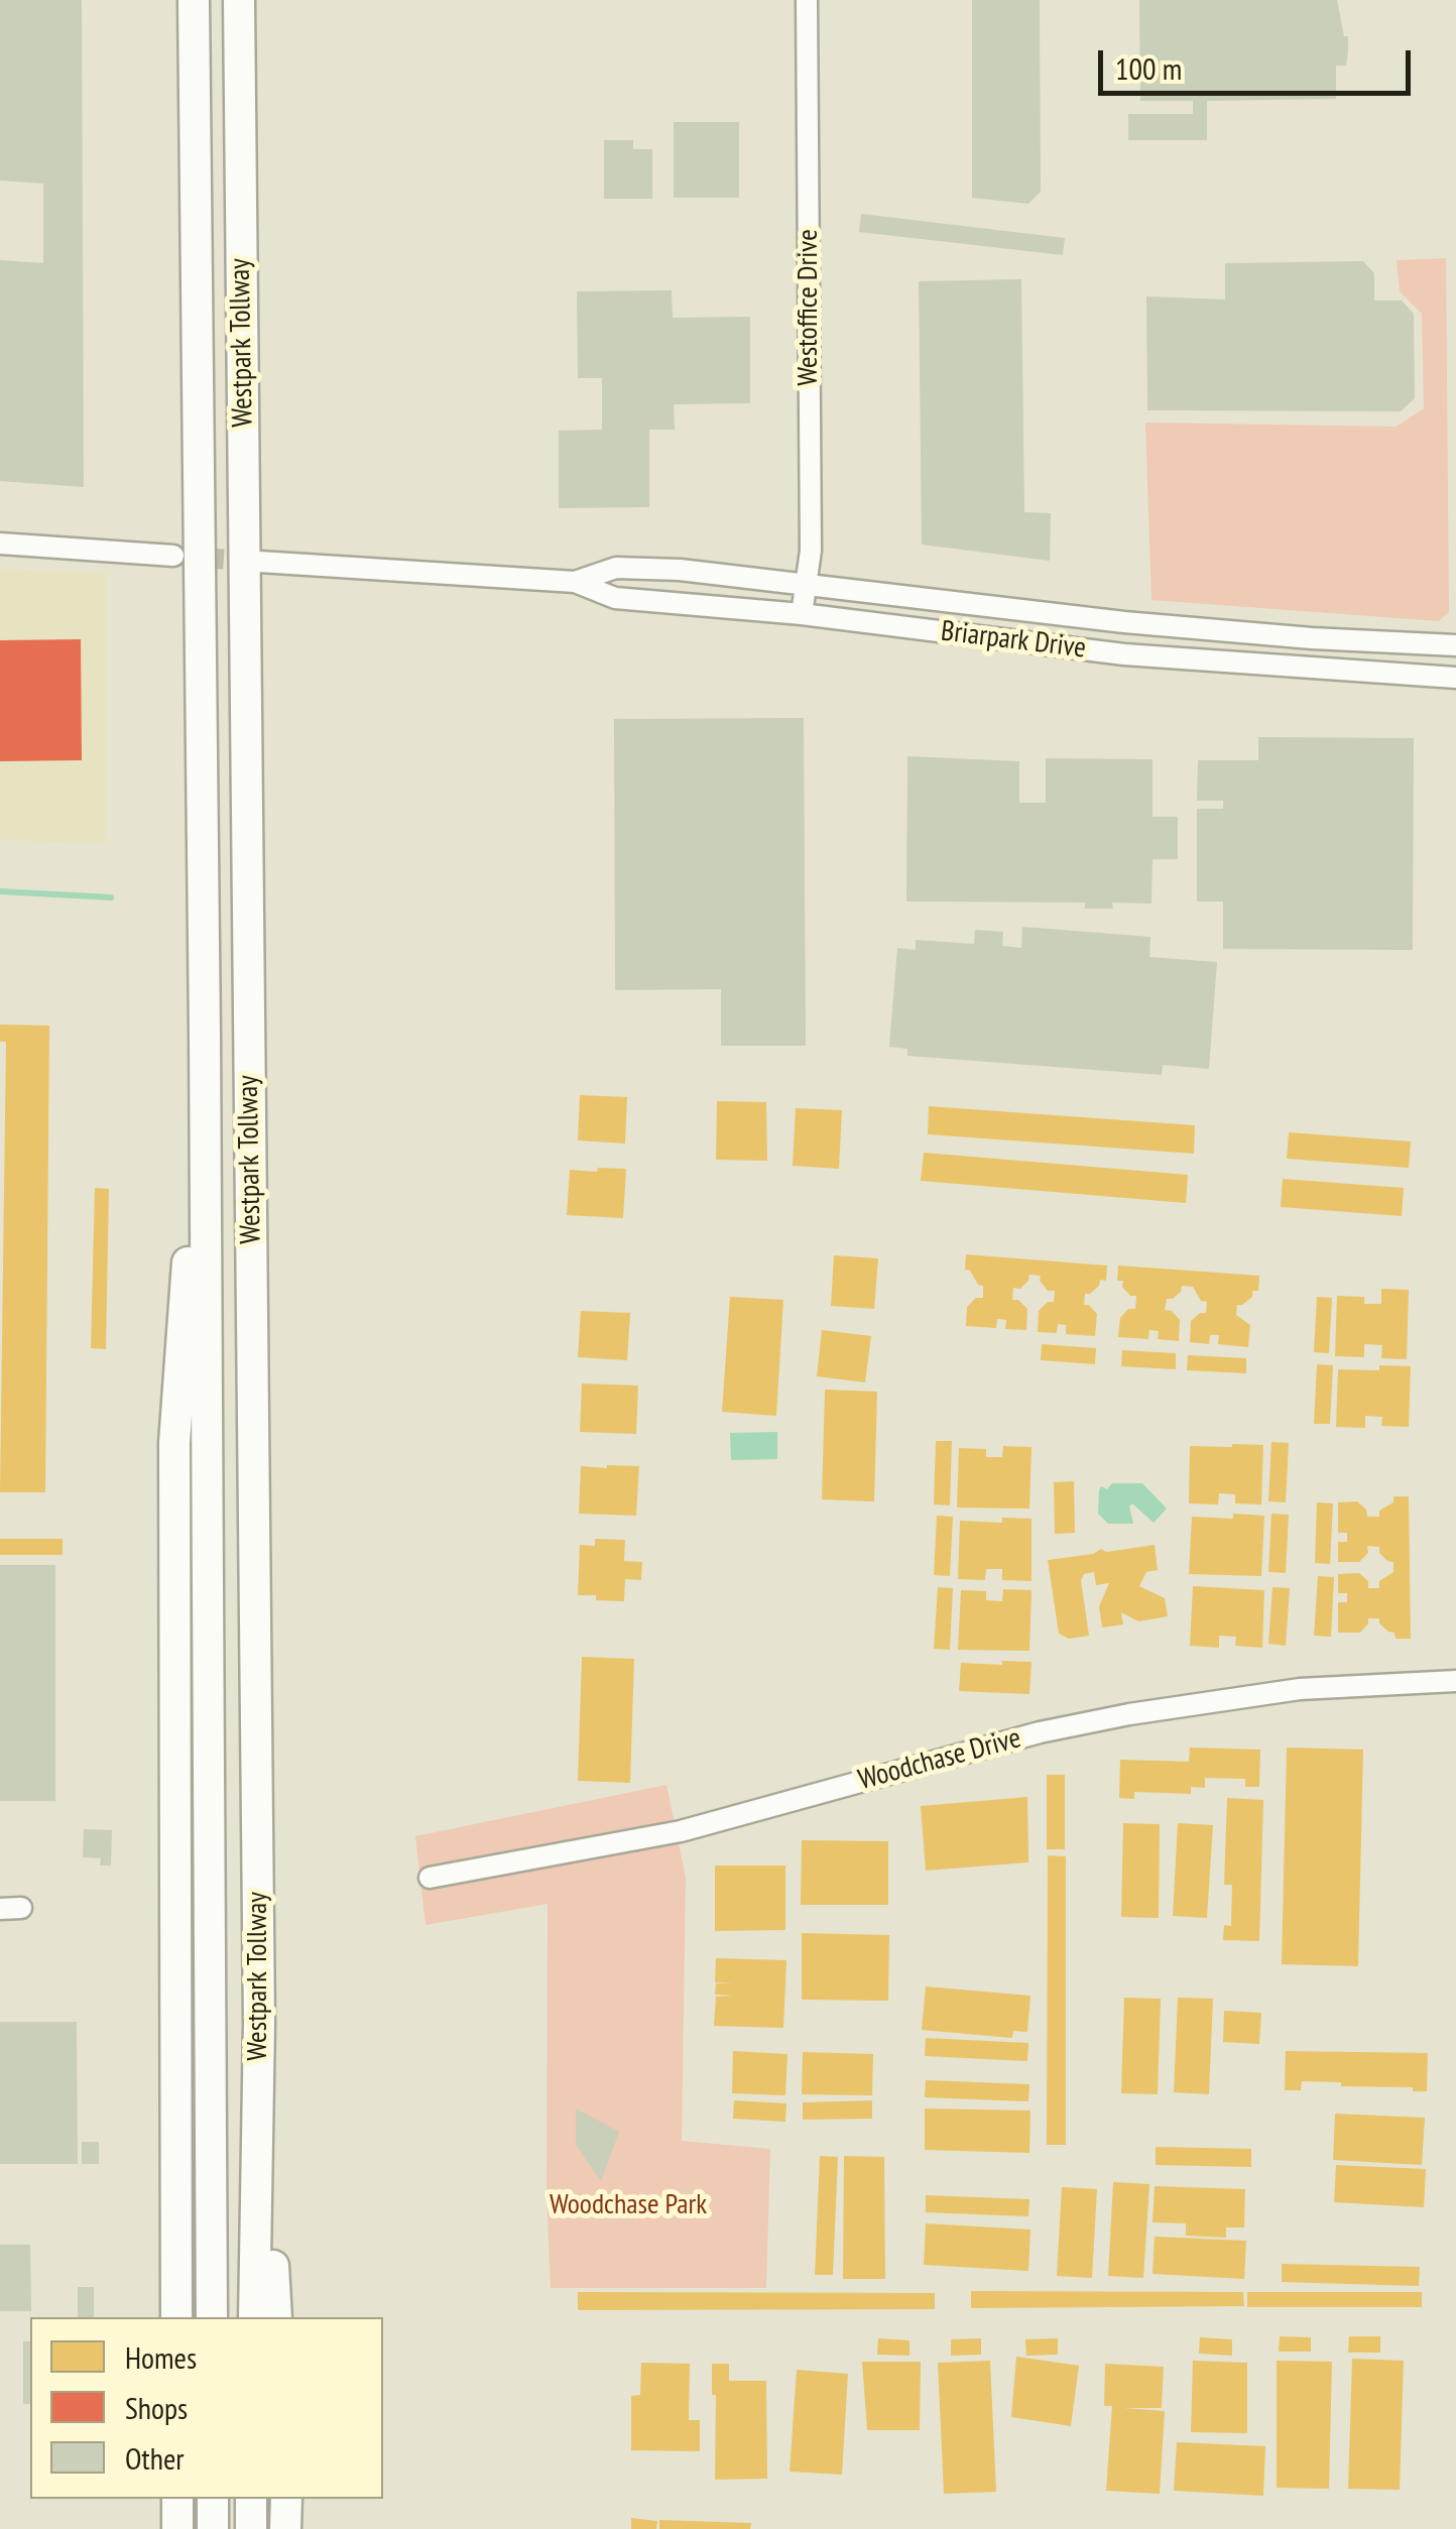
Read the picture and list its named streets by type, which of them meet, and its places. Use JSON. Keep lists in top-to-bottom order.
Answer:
{
  "streets": {
    "highway": ["Westpark Tollway"],
    "street": ["Westoffice Drive", "Briarpark Drive", "Woodchase Drive"]
  },
  "crossings": [
    ["Westoffice Drive", "Briarpark Drive"]
  ],
  "parks": ["Woodchase Park"],
  "legend": ["Homes", "Shops", "Other"],
  "scale_bar": "100 m"
}
